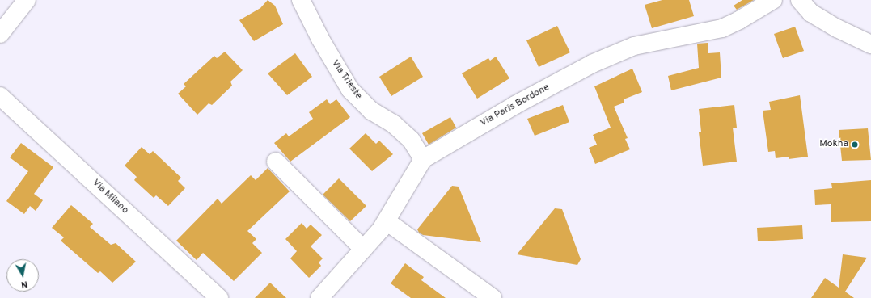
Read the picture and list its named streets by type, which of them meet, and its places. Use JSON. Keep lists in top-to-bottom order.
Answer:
{
  "streets": {
    "street": ["Via Trieste", "Via Paris Bordone", "Via Milano"]
  },
  "crossings": [
    ["Via Trieste", "Via Paris Bordone"]
  ],
  "places": ["Mokha"],
  "north": "bottom"
}
